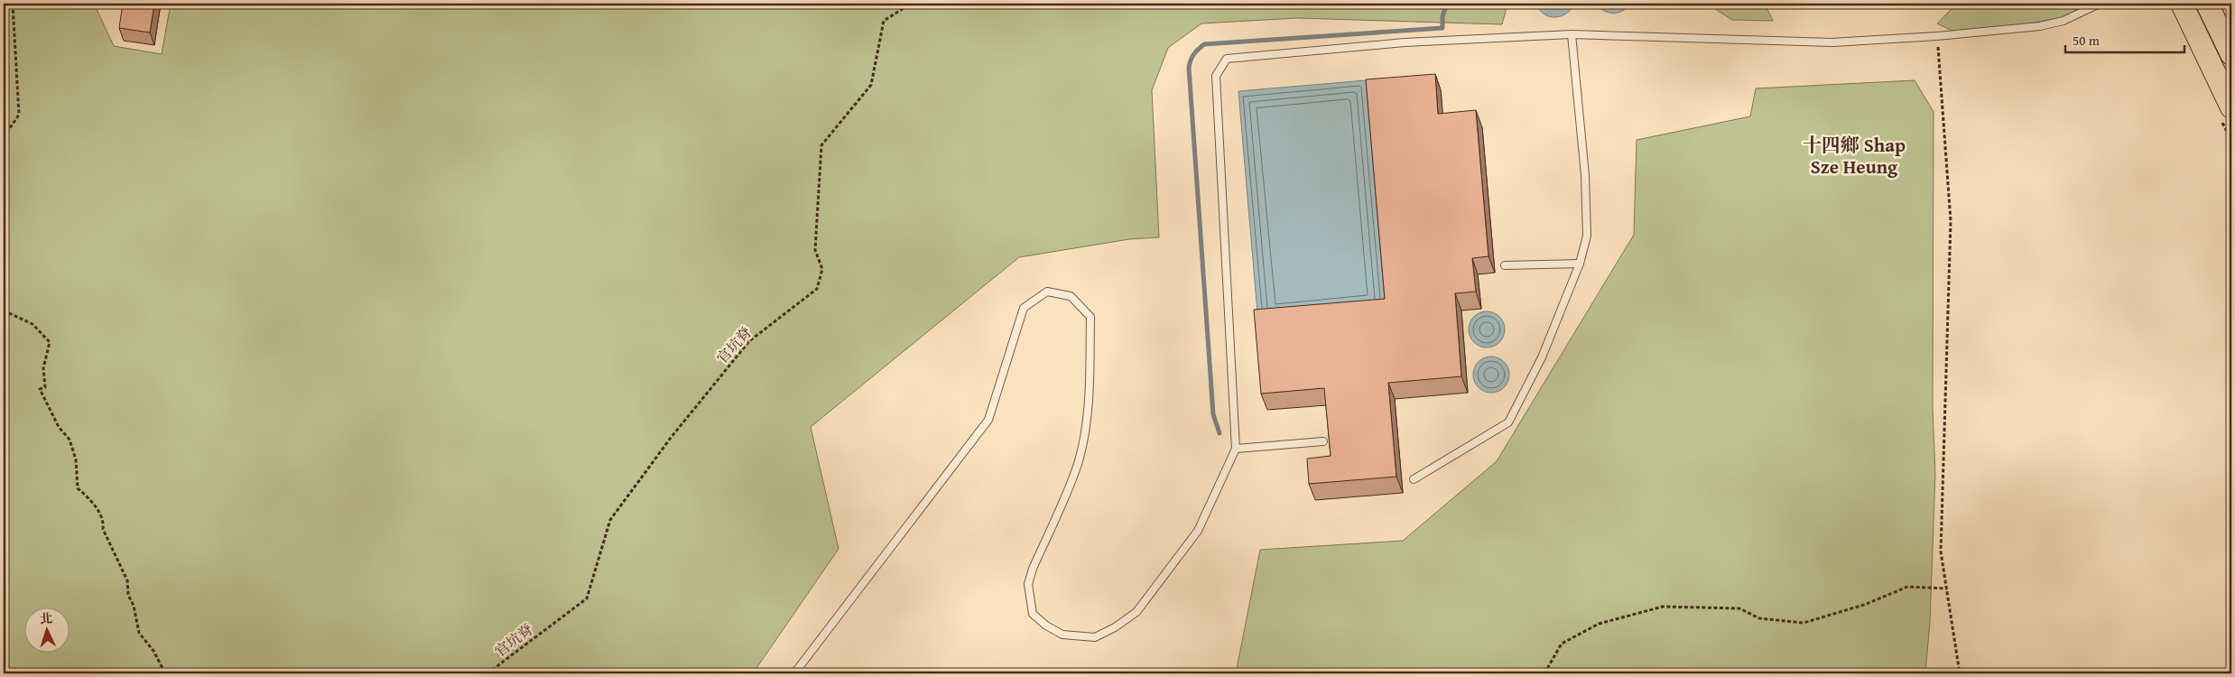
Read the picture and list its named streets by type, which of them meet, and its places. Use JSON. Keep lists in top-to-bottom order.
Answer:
{
  "streets": {
    "path": ["官坑脊"]
  },
  "districts": ["十四鄉 Shap Sze Heung"],
  "scale_bar": "50 m",
  "north": "top"
}
